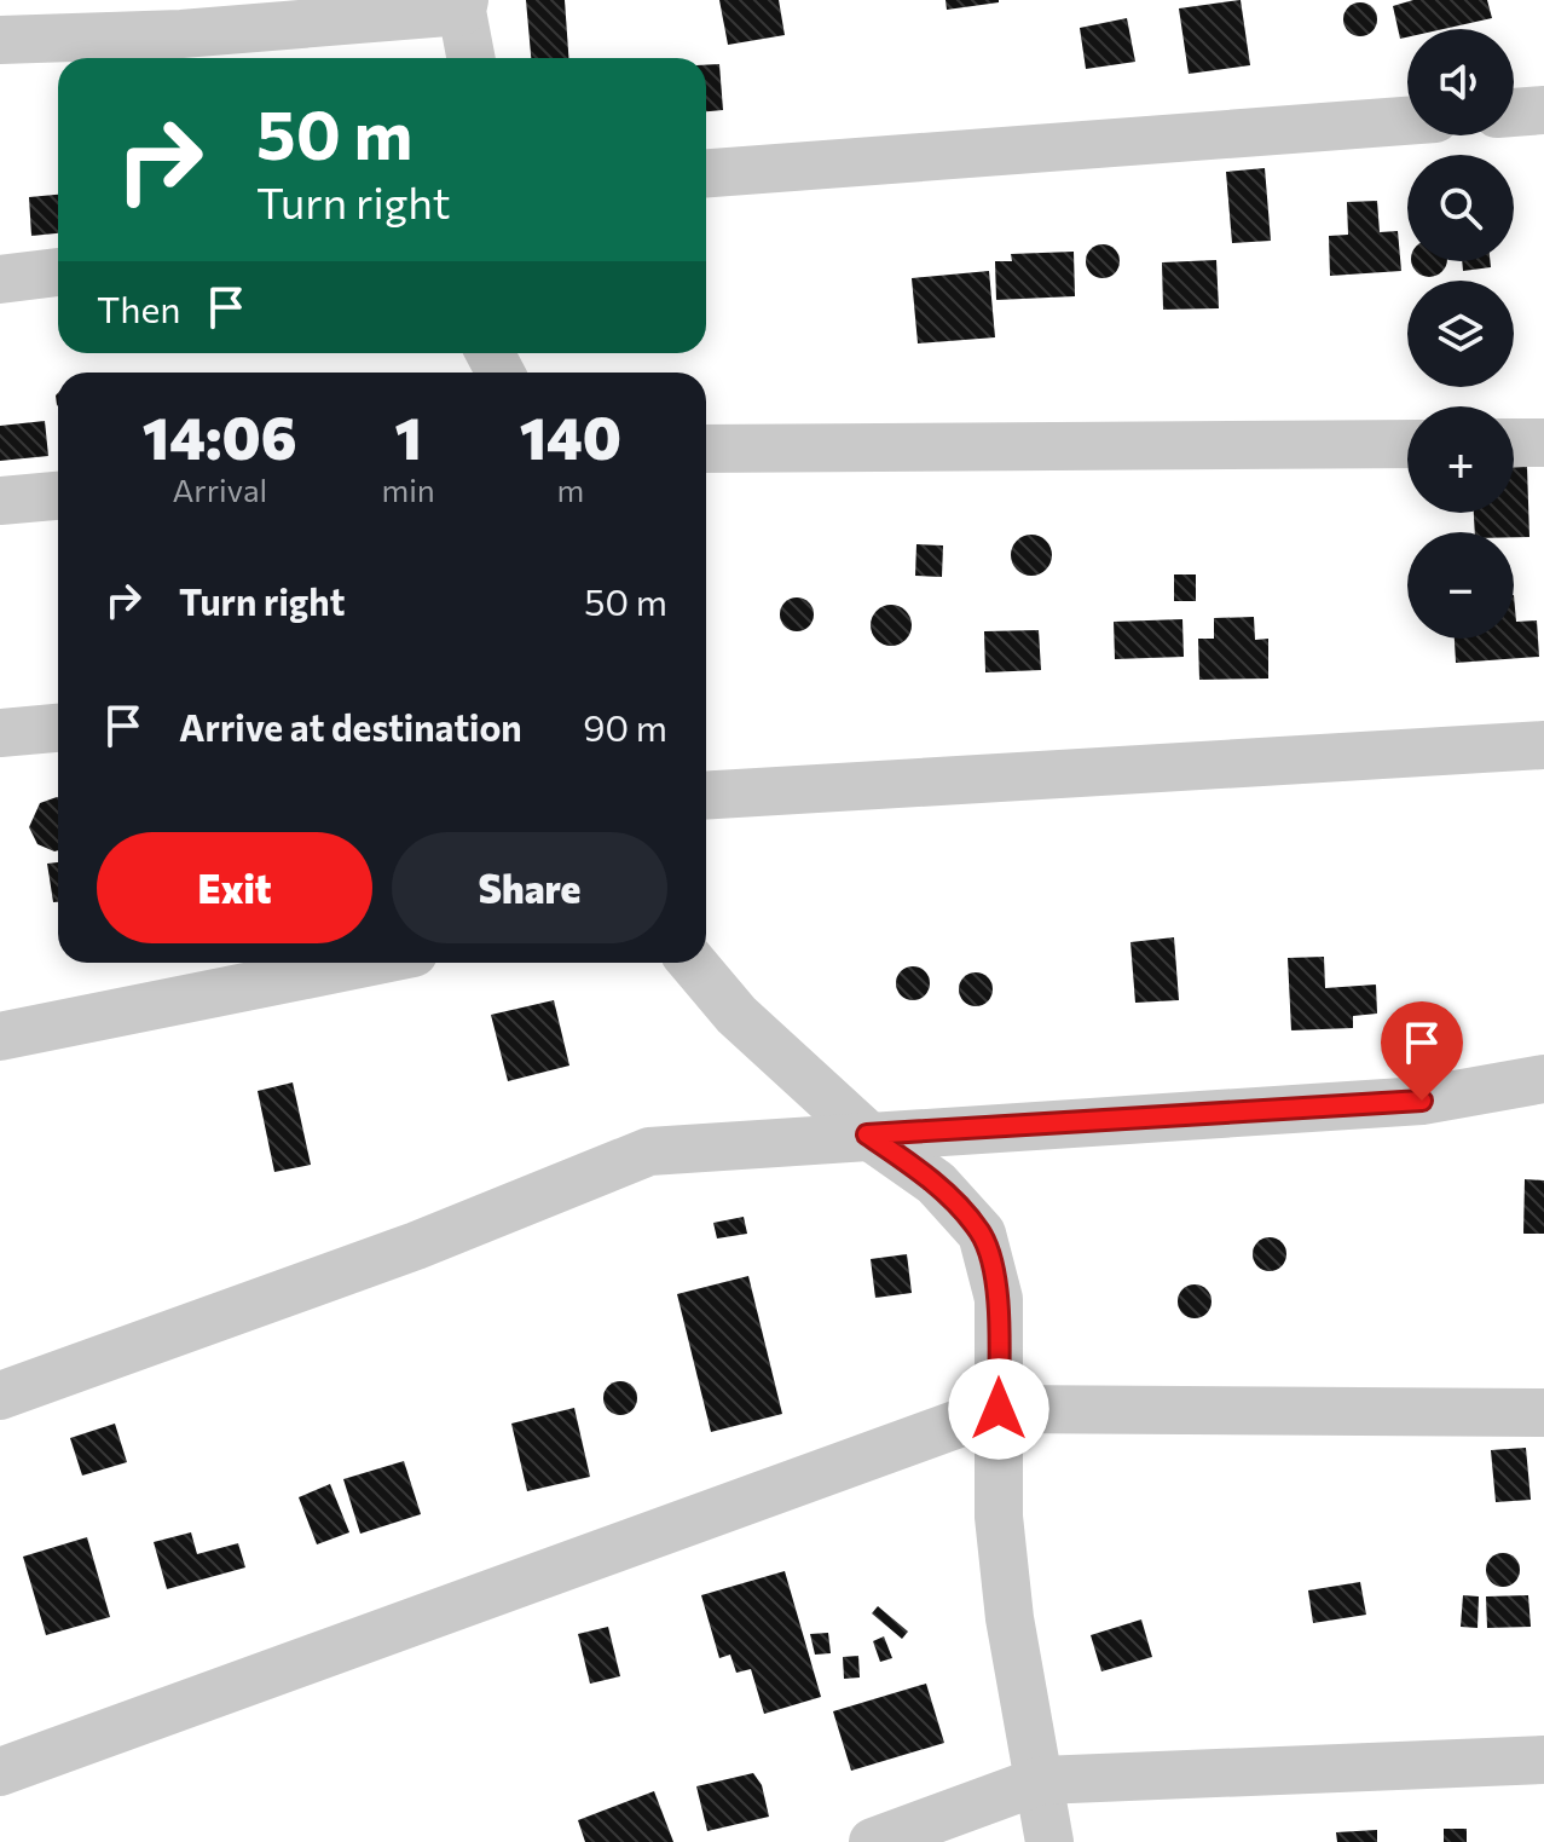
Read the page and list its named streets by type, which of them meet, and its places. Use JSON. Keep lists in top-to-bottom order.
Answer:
{
  "page": {
    "map_buttons": ["+", "−"],
    "turn": ["50 m", "Turn right"],
    "then": "Then",
    "eta": [
      "14:06",
      "Arrival",
      "1",
      "min",
      "140",
      "m"
    ],
    "list": [
      {
        "name": "Turn right",
        "value": "50 m"
      },
      {
        "name": "Arrive at destination",
        "value": "90 m"
      }
    ],
    "buttons": ["Exit", "Share"]
  }
}
